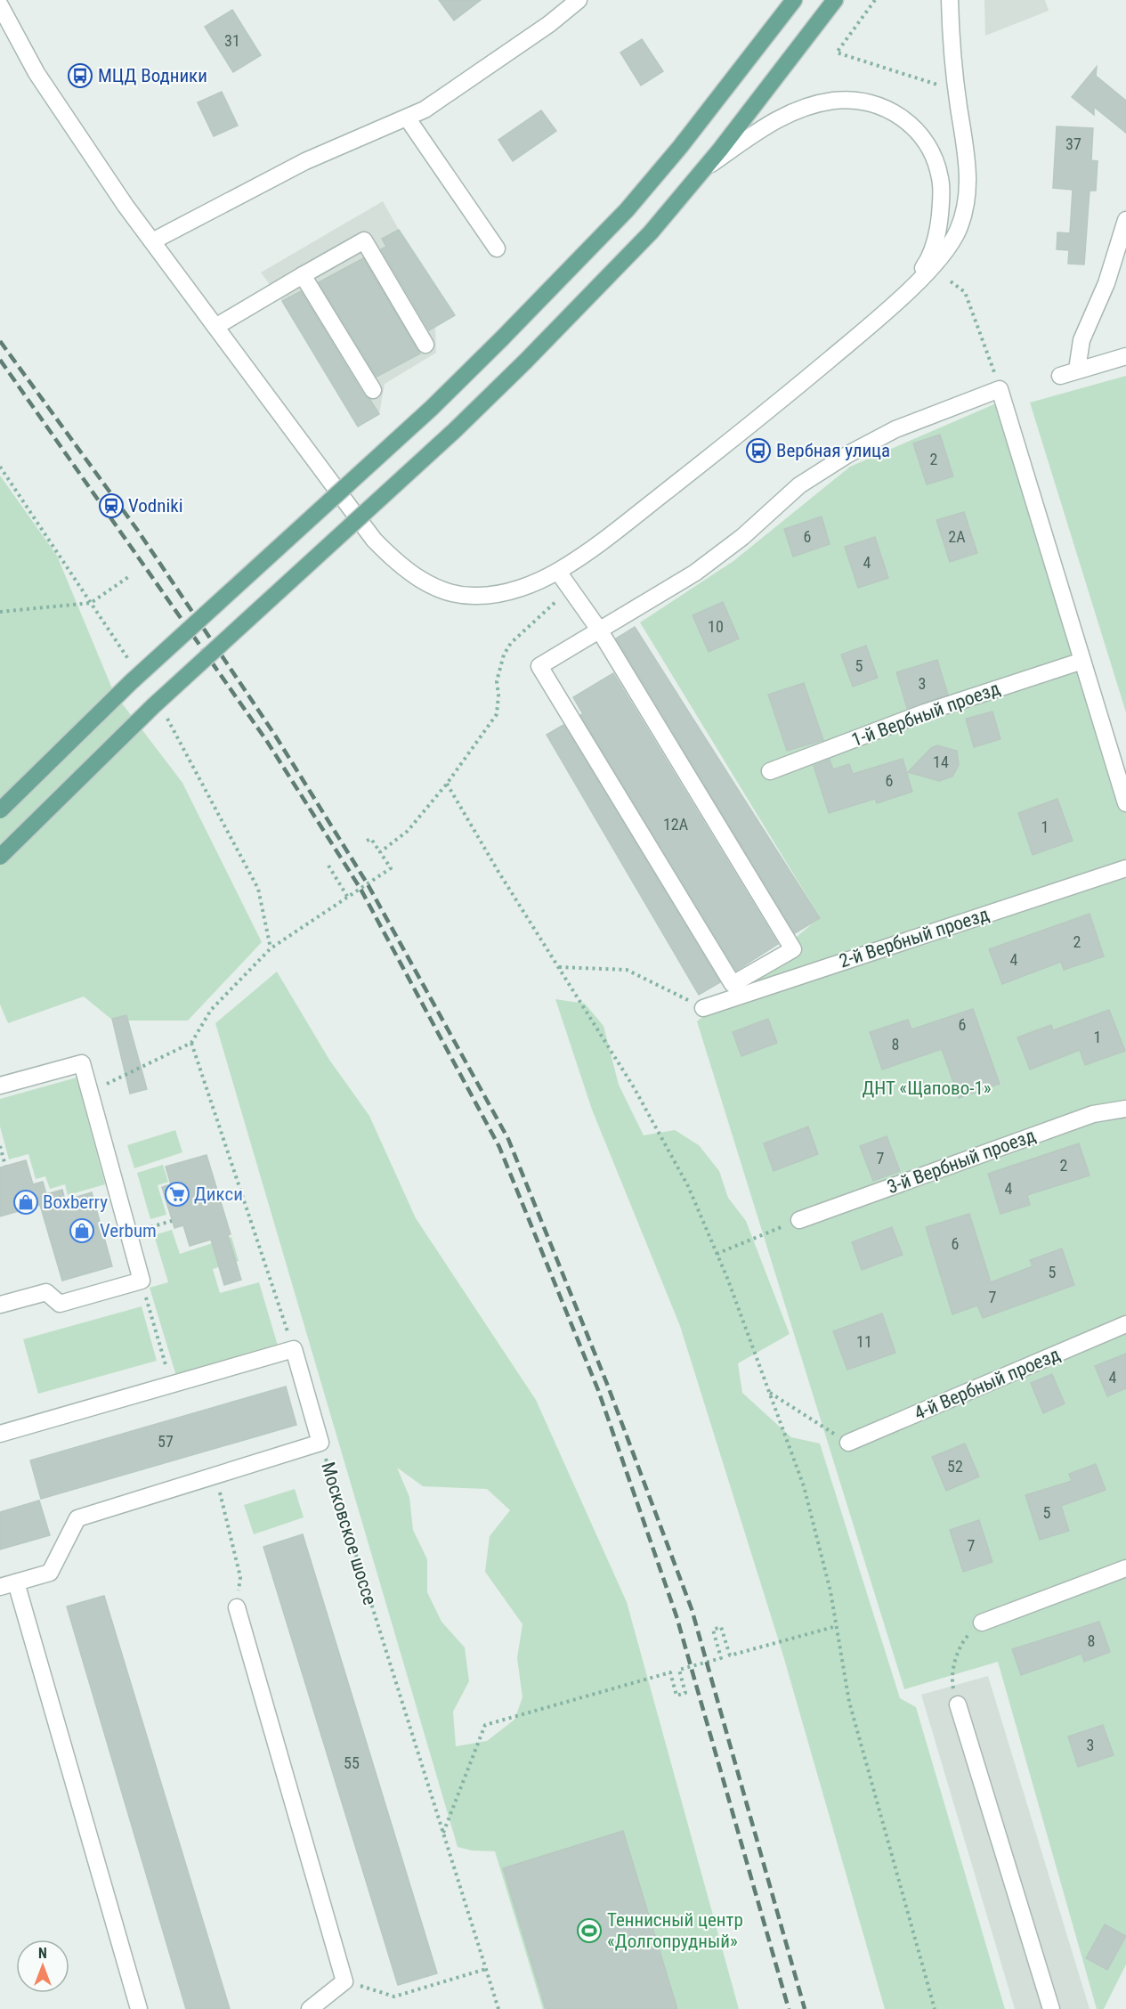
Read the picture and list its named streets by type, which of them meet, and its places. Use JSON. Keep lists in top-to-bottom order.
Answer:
{
  "streets": {
    "street": [
      "1-й Вербный проезд",
      "2-й Вербный проезд",
      "3-й Вербный проезд",
      "4-й Вербный проезд",
      "Московское шоссе"
    ]
  },
  "parks": ["ДНТ «Щапово-1»"],
  "places": {
    "bus stop": ["МЦД Водники", "Вербная улица"],
    "station": ["Vodniki"],
    "supermarket": ["Дикси"],
    "shop": ["Boxberry", "Verbum"],
    "sports": ["Теннисный центр «Долгопрудный»"]
  },
  "house_numbers": [
    "31",
    "37",
    "2",
    "6",
    "2А",
    "4",
    "10",
    "5",
    "3",
    "14",
    "6",
    "12А",
    "1",
    "2",
    "4",
    "6",
    "1",
    "8",
    "7",
    "2",
    "4",
    "6",
    "5",
    "7",
    "11",
    "4",
    "57",
    "52",
    "5",
    "7",
    "8",
    "3",
    "55"
  ],
  "north": "top"
}
